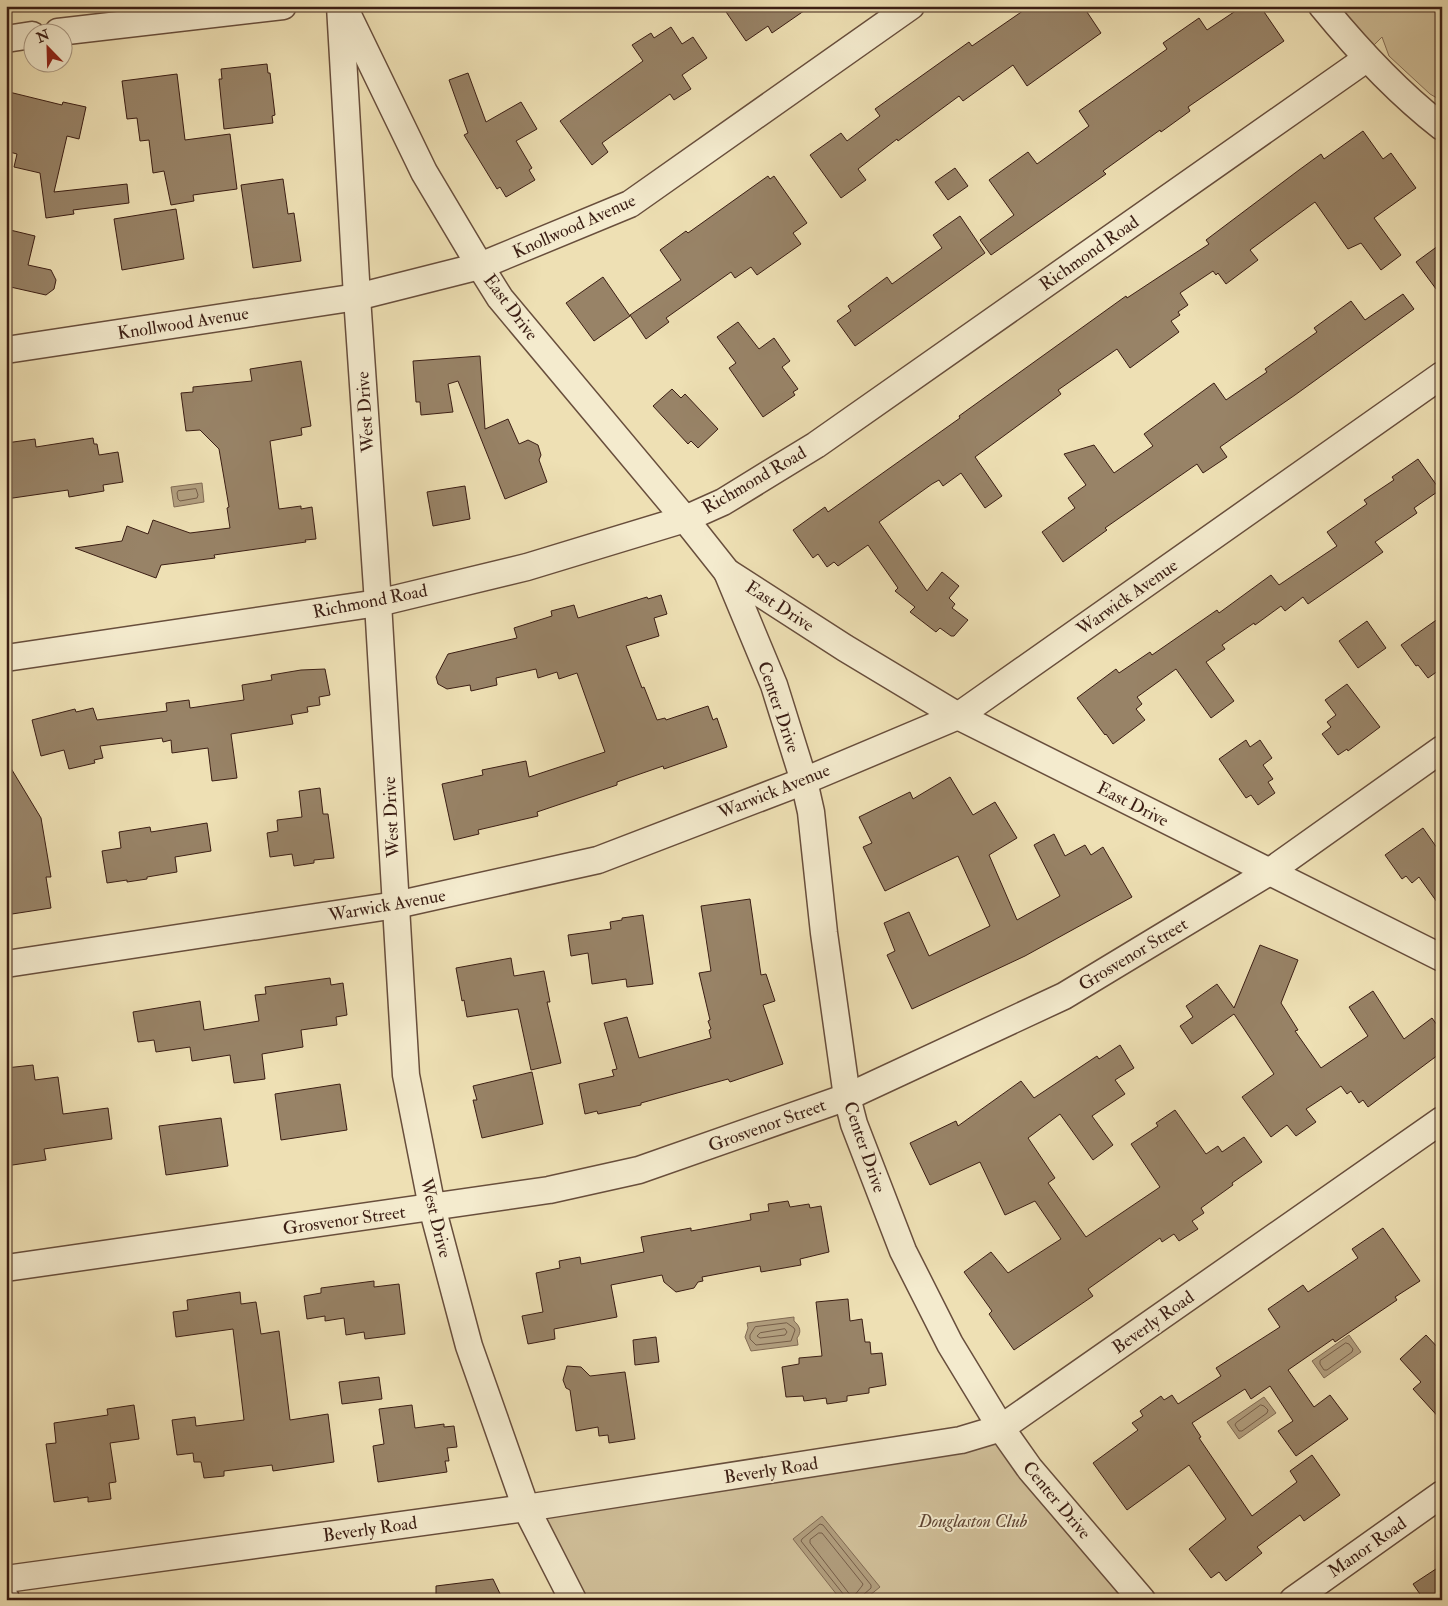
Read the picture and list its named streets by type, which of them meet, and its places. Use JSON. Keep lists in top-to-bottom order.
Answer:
{
  "streets": {
    "street": [
      "Knollwood Avenue",
      "Richmond Road",
      "East Drive",
      "West Drive",
      "Warwick Avenue",
      "Center Drive",
      "Grosvenor Street",
      "Beverly Road",
      "Manor Road"
    ]
  },
  "crossings": [
    ["Knollwood Avenue", "East Drive"],
    ["Knollwood Avenue", "West Drive"],
    ["Richmond Road", "East Drive"],
    ["Richmond Road", "West Drive"],
    ["East Drive", "West Drive"],
    ["East Drive", "Warwick Avenue"],
    ["East Drive", "Center Drive"],
    ["East Drive", "Grosvenor Street"],
    ["West Drive", "Warwick Avenue"],
    ["West Drive", "Grosvenor Street"],
    ["West Drive", "Beverly Road"],
    ["Warwick Avenue", "Center Drive"],
    ["Center Drive", "Grosvenor Street"],
    ["Center Drive", "Beverly Road"]
  ],
  "parks": ["Douglaston Club"],
  "north": "top left"
}
